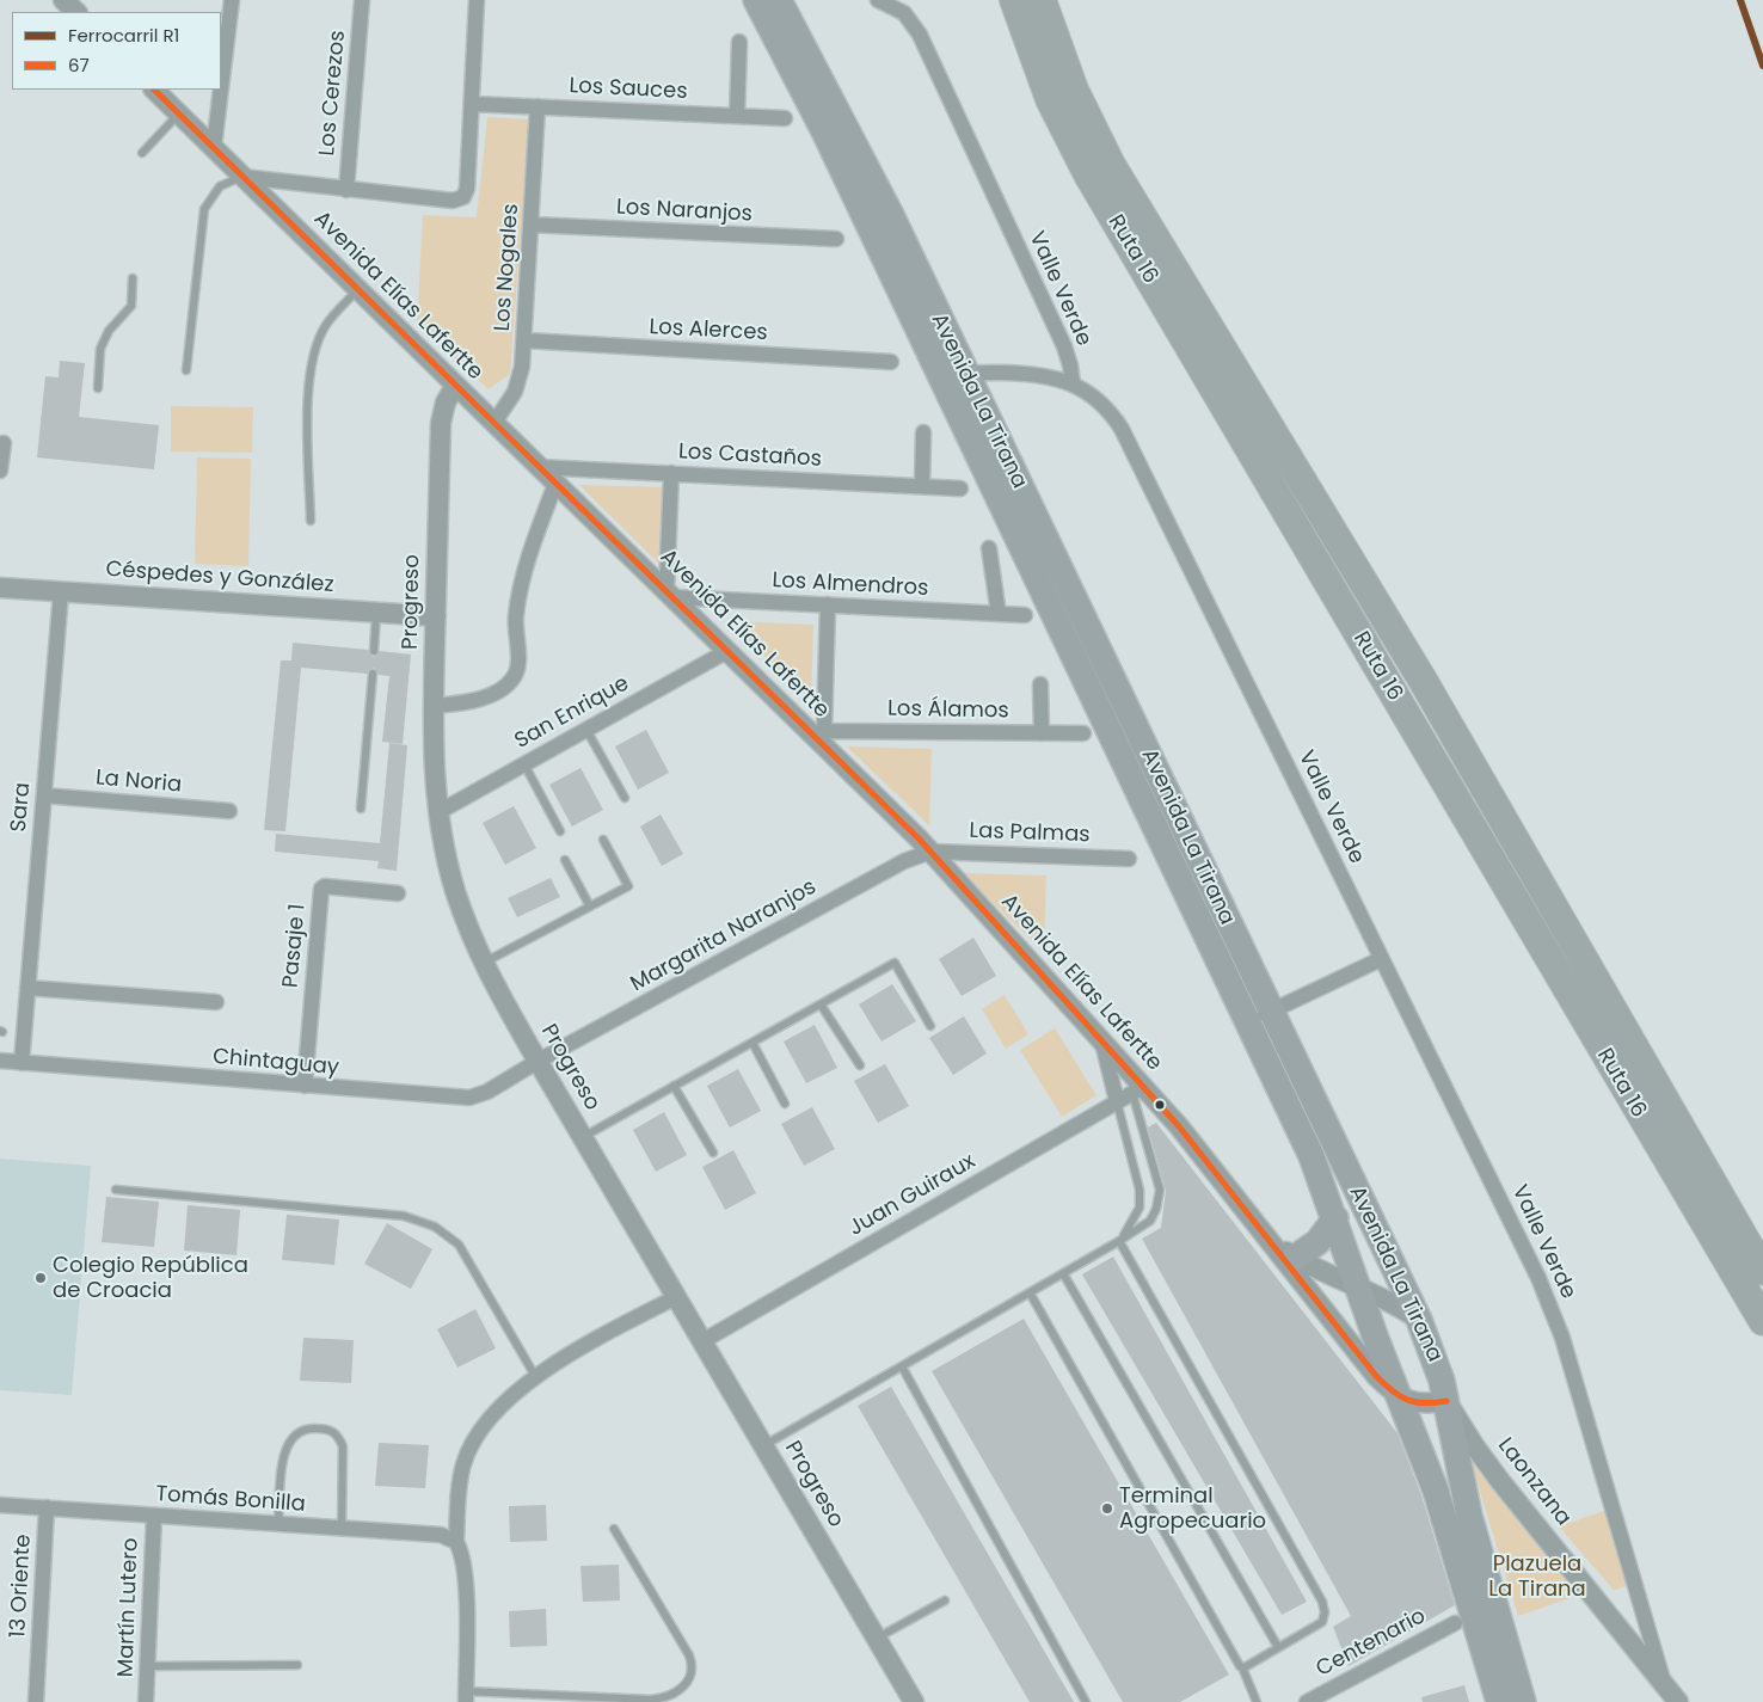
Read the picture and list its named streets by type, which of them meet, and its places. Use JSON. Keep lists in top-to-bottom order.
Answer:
{
  "streets": {
    "highway": ["Ruta 16", "Avenida La Tirana"],
    "street": [
      "Los Sauces",
      "Los Cerezos",
      "Los Naranjos",
      "Los Nogales",
      "Valle Verde",
      "Avenida Elías Lafertte",
      "Los Alerces",
      "Los Castaños",
      "Céspedes y González",
      "Los Almendros",
      "Progreso",
      "Los Álamos",
      "San Enrique",
      "La Noria",
      "Sara",
      "Las Palmas",
      "Margarita Naranjos",
      "Pasaje 1",
      "Chintaguay",
      "Juan Guiraux",
      "Laonzana",
      "Tomás Bonilla",
      "13 Oriente",
      "Martín Lutero",
      "Centenario"
    ]
  },
  "crossings": [
    ["Los Sauces", "Los Nogales"],
    ["Los Naranjos", "Los Nogales"],
    ["Los Nogales", "Avenida Elías Lafertte"],
    ["Los Nogales", "Los Alerces"],
    ["Valle Verde", "Laonzana"],
    ["Avenida Elías Lafertte", "Avenida La Tirana"],
    ["Avenida Elías Lafertte", "Los Castaños"],
    ["Avenida Elías Lafertte", "Los Almendros"],
    ["Avenida Elías Lafertte", "Progreso"],
    ["Avenida Elías Lafertte", "Los Álamos"],
    ["Avenida Elías Lafertte", "San Enrique"],
    ["Avenida Elías Lafertte", "Las Palmas"],
    ["Avenida Elías Lafertte", "Margarita Naranjos"],
    ["Avenida Elías Lafertte", "Juan Guiraux"],
    ["Avenida La Tirana", "Laonzana"],
    ["Céspedes y González", "Progreso"],
    ["Céspedes y González", "Sara"],
    ["Progreso", "San Enrique"],
    ["Progreso", "Margarita Naranjos"],
    ["Progreso", "Chintaguay"],
    ["Progreso", "Juan Guiraux"],
    ["La Noria", "Sara"],
    ["Sara", "Chintaguay"],
    ["Las Palmas", "Margarita Naranjos"],
    ["Margarita Naranjos", "Chintaguay"],
    ["Pasaje 1", "Chintaguay"],
    ["Tomás Bonilla", "13 Oriente"],
    ["Tomás Bonilla", "Martín Lutero"]
  ],
  "parks": ["Plazuela La Tirana"],
  "places": ["Colegio República de Croacia", "Terminal Agropecuario"],
  "lines": ["rail line R1", "transit line 67"],
  "legend": ["Ferrocarril R1", "67"]
}
